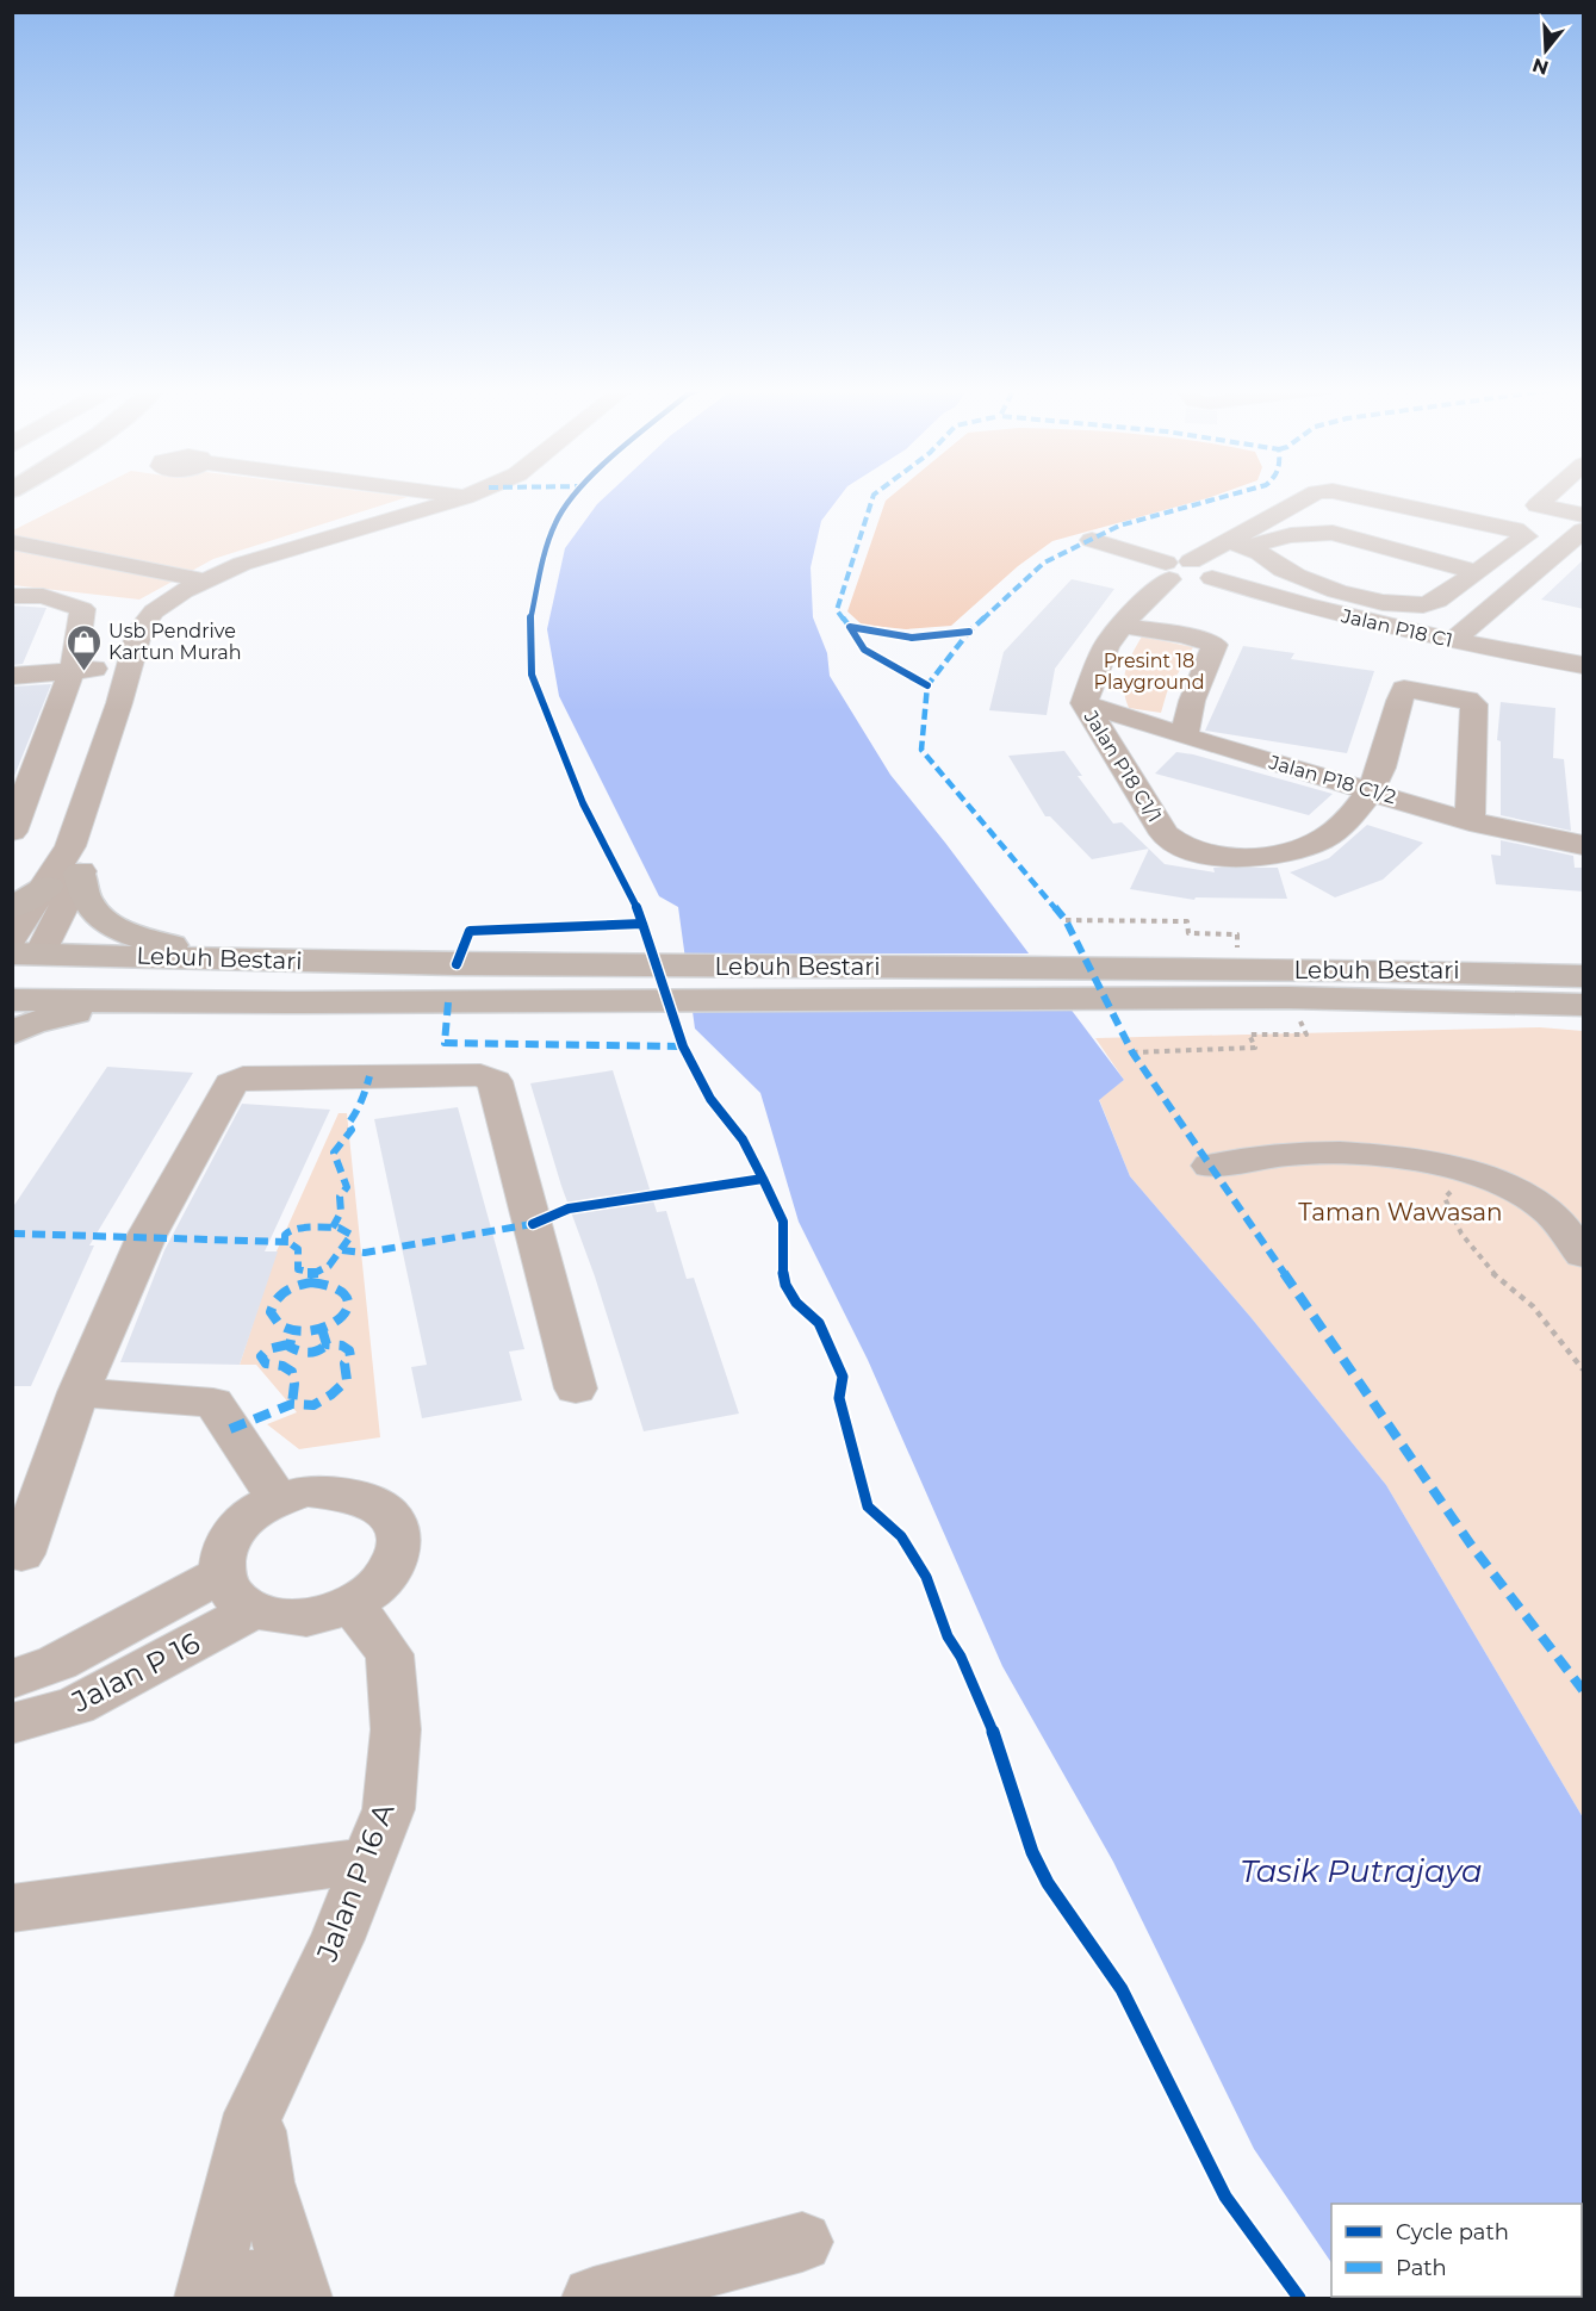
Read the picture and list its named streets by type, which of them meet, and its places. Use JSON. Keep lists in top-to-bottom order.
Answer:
{
  "streets": {
    "main road": ["Lebuh Bestari"],
    "street": [
      "Jalan P18 C1",
      "Jalan P18 C1/1",
      "Jalan P18 C1/2",
      "Jalan P 16",
      "Jalan P 16 A"
    ]
  },
  "crossings": [
    ["Jalan P18 C1/1", "Jalan P18 C1/2"],
    ["Jalan P 16", "Jalan P 16 A"]
  ],
  "water": ["Tasik Putrajaya"],
  "parks": ["Presint 18 Playground", "Taman Wawasan"],
  "places": {
    "shop": ["Usb Pendrive Kartun Murah"]
  },
  "legend": ["Cycle path", "Path"],
  "north": "bottom"
}
